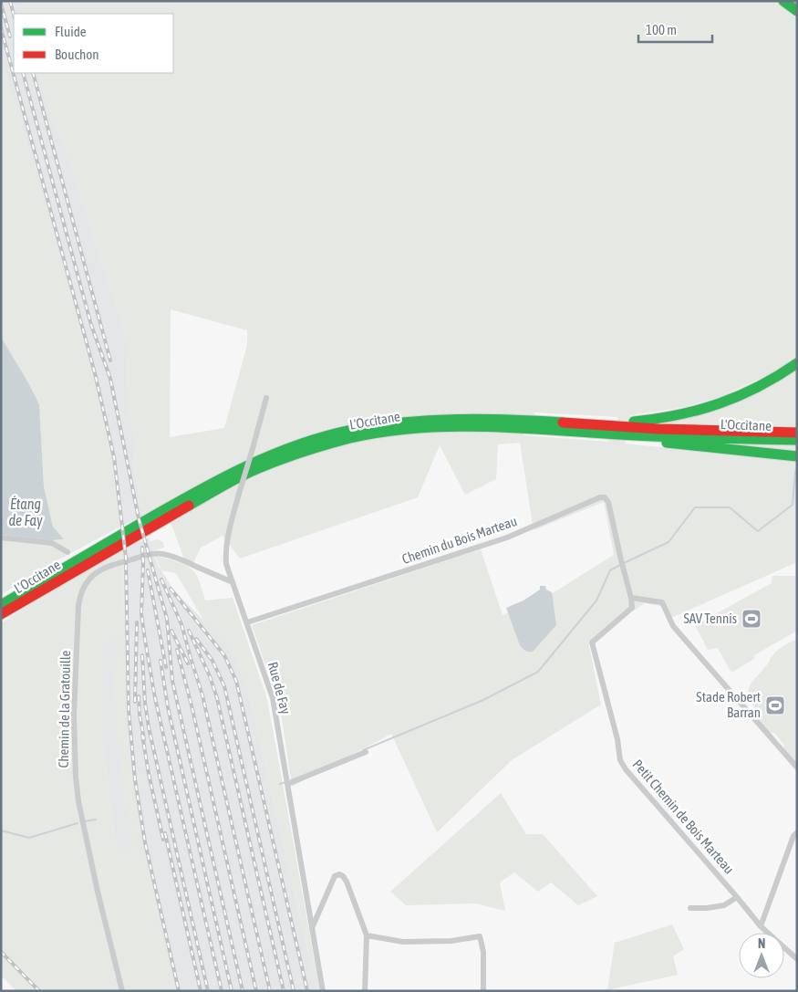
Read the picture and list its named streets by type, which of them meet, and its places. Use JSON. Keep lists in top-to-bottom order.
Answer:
{
  "streets": {
    "highway": ["L'Occitane"],
    "street": [
      "Chemin du Bois Marteau",
      "Rue de Fay",
      "Chemin de la Gratouille",
      "Petit Chemin de Bois Marteau"
    ]
  },
  "crossings": [
    ["Chemin du Bois Marteau", "Rue de Fay"],
    ["Chemin du Bois Marteau", "Petit Chemin de Bois Marteau"],
    ["Rue de Fay", "Chemin de la Gratouille"]
  ],
  "water": ["Étang de Fay"],
  "places": {
    "sports": ["SAV Tennis", "Stade Robert Barran"]
  },
  "legend": ["Fluide", "Bouchon"],
  "scale_bar": "100 m",
  "north": "top"
}
